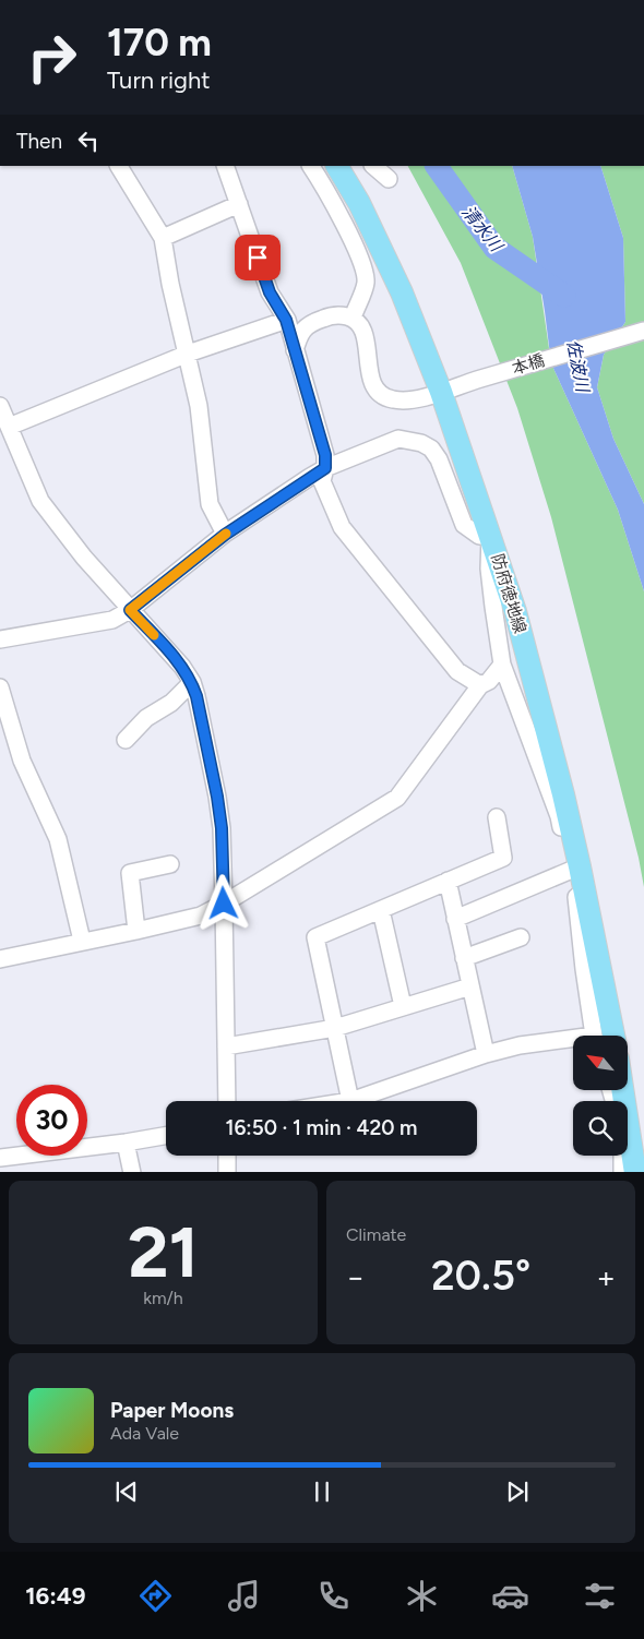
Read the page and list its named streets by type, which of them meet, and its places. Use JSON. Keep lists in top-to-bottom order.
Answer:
{
  "streets": {
    "main road": ["防府徳地線"],
    "street": ["本橋"]
  },
  "crossings": [
    ["本橋", "防府徳地線"]
  ],
  "water": ["清水川", "佐波川"],
  "north": "top left",
  "page": {
    "turn": ["170 m", "Turn right"],
    "then": "Then",
    "limit": "30",
    "trip": "16:50 · 1 min · 420 m",
    "tile": [
      ["21", "km/h"],
      "Climate"
    ],
    "heat": ["−", "20.5°", "+"],
    "song": ["Paper Moons", "Ada Vale"],
    "tabs": "16:49"
  }
}
